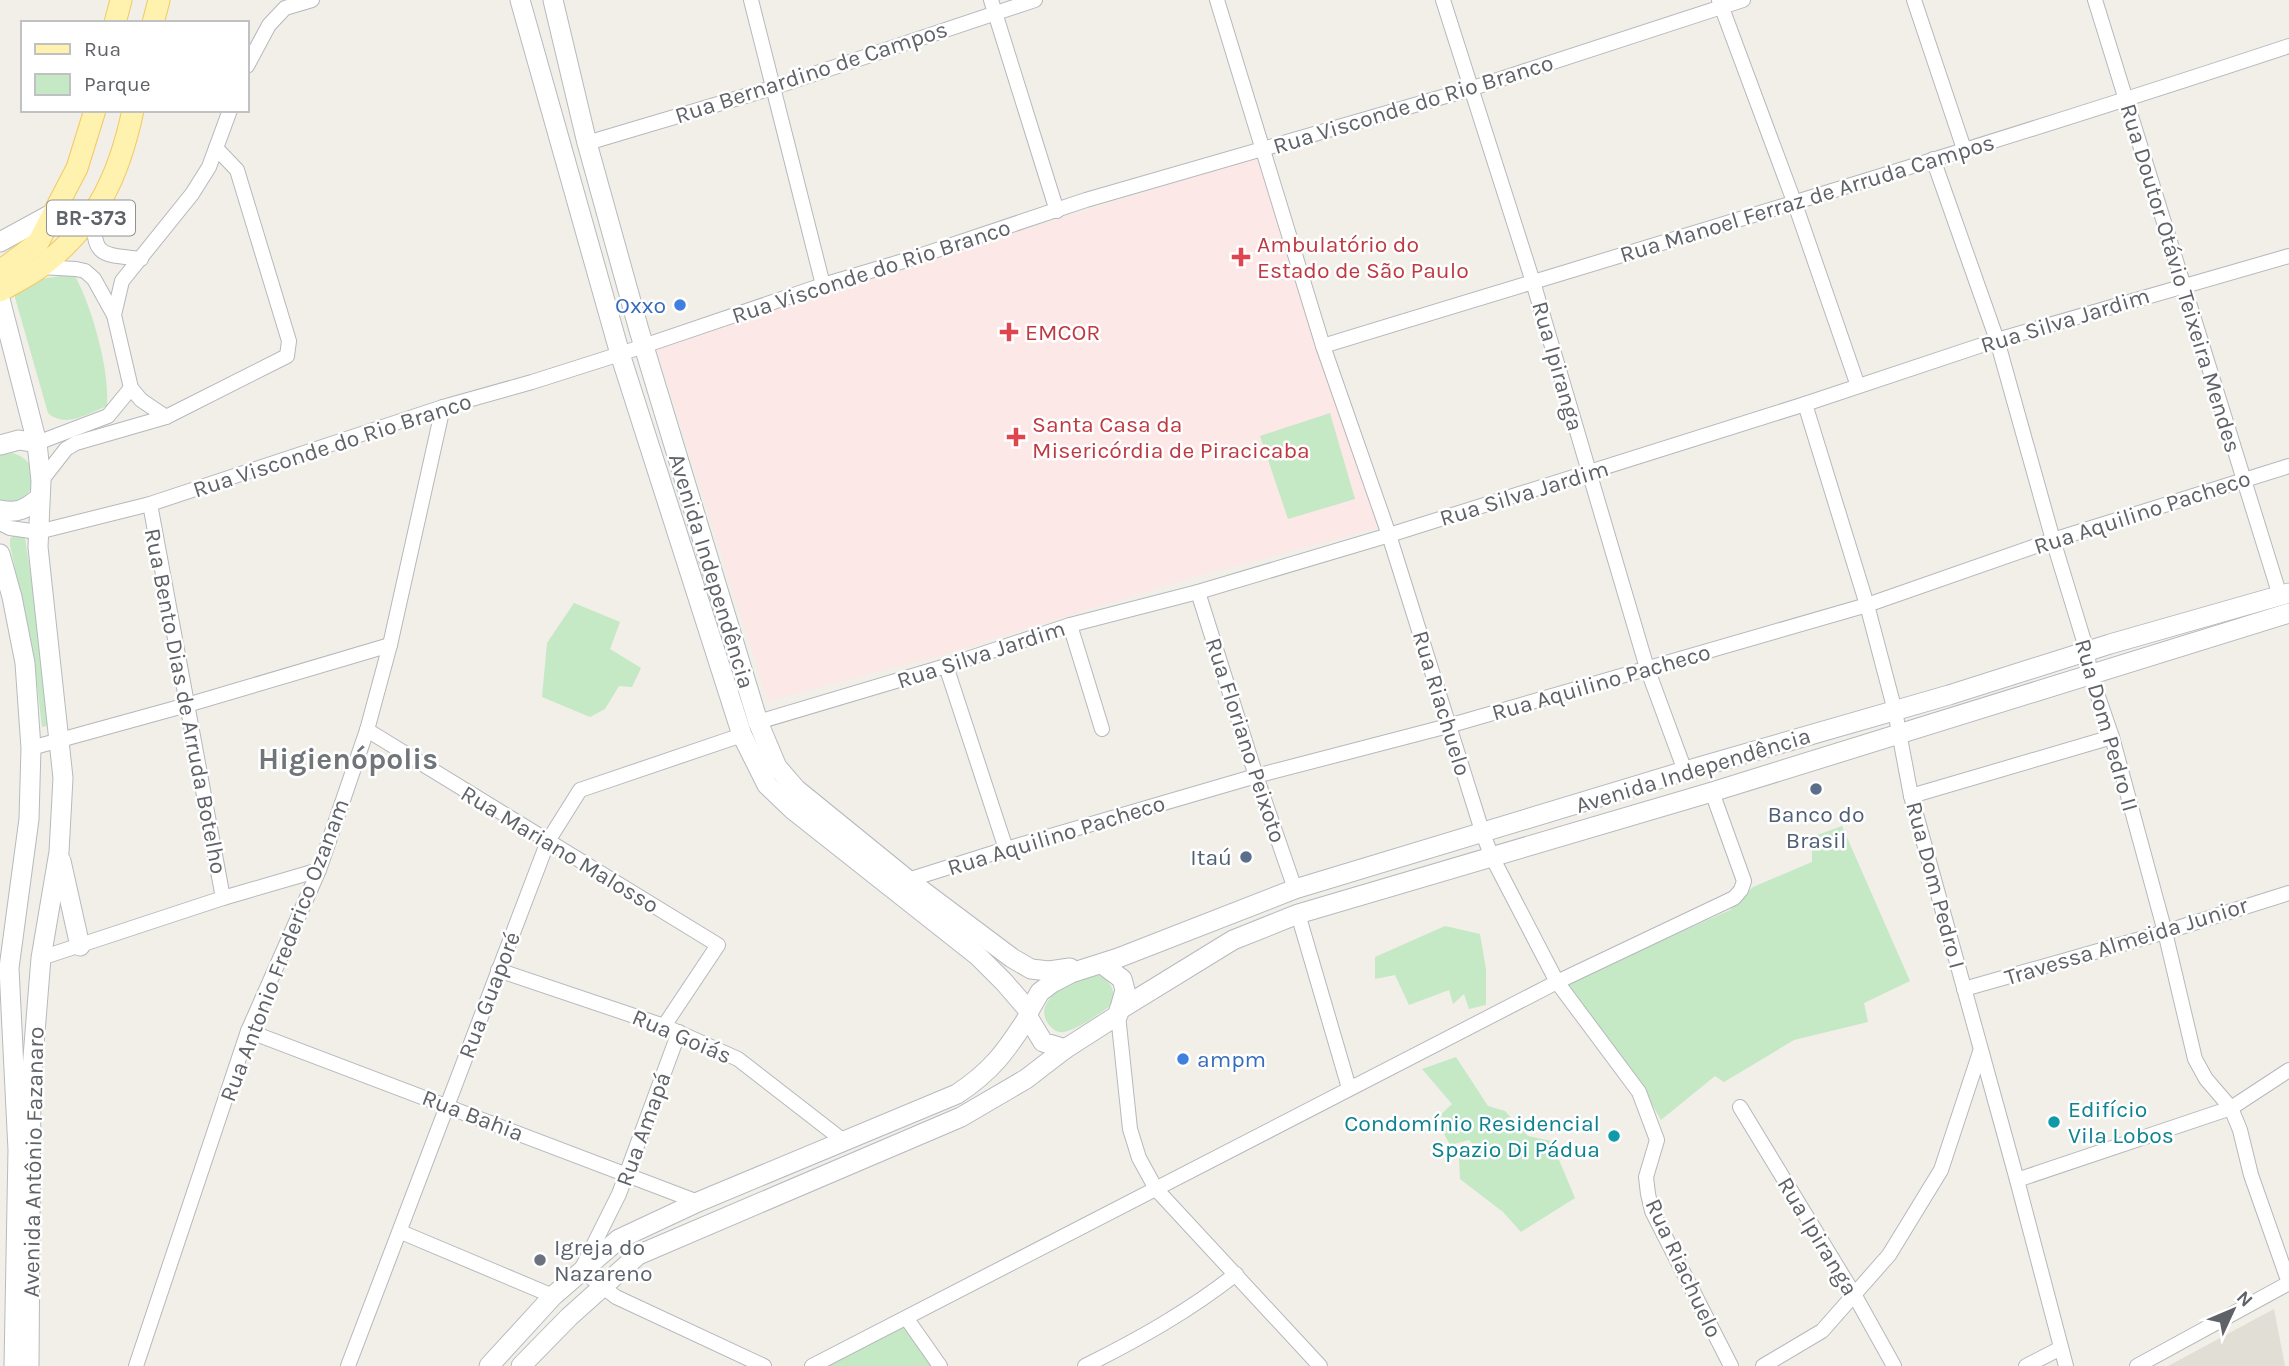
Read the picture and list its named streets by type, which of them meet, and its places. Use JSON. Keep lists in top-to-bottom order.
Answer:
{
  "streets": {
    "main road": ["BR-373", "Avenida Independência", "Avenida Antônio Fazanaro"],
    "street": [
      "Rua Bernardino de Campos",
      "Rua Visconde do Rio Branco",
      "Rua Manoel Ferraz de Arruda Campos",
      "Rua Doutor Otávio Teixeira Mendes",
      "Rua Silva Jardim",
      "Rua Ipiranga",
      "Rua Aquilino Pacheco",
      "Rua Bento Dias de Arruda Botelho",
      "Rua Riachuelo",
      "Rua Dom Pedro II",
      "Rua Floriano Peixoto",
      "Rua Mariano Malosso",
      "Rua Dom Pedro I",
      "Travessa Almeida Junior",
      "Rua Antonio Frederico Ozanam",
      "Rua Guaporé",
      "Rua Goiás",
      "Rua Bahia",
      "Rua Amapá"
    ]
  },
  "crossings": [
    ["Rua Bernardino de Campos", "Avenida Independência"],
    ["Rua Visconde do Rio Branco", "Rua Ipiranga"],
    ["Rua Visconde do Rio Branco", "Avenida Independência"],
    ["Rua Visconde do Rio Branco", "Rua Bento Dias de Arruda Botelho"],
    ["Rua Visconde do Rio Branco", "Rua Riachuelo"],
    ["Rua Visconde do Rio Branco", "Rua Antonio Frederico Ozanam"],
    ["Rua Manoel Ferraz de Arruda Campos", "Rua Doutor Otávio Teixeira Mendes"],
    ["Rua Manoel Ferraz de Arruda Campos", "Rua Ipiranga"],
    ["Rua Manoel Ferraz de Arruda Campos", "Rua Riachuelo"],
    ["Rua Manoel Ferraz de Arruda Campos", "Rua Dom Pedro II"],
    ["Rua Doutor Otávio Teixeira Mendes", "Rua Silva Jardim"],
    ["Rua Doutor Otávio Teixeira Mendes", "Rua Aquilino Pacheco"],
    ["Rua Doutor Otávio Teixeira Mendes", "Avenida Independência"],
    ["Rua Silva Jardim", "Rua Ipiranga"],
    ["Rua Silva Jardim", "Avenida Independência"],
    ["Rua Silva Jardim", "Rua Riachuelo"],
    ["Rua Silva Jardim", "Rua Dom Pedro II"],
    ["Rua Silva Jardim", "Rua Floriano Peixoto"],
    ["Rua Silva Jardim", "Rua Dom Pedro I"],
    ["Rua Ipiranga", "Rua Aquilino Pacheco"],
    ["Rua Ipiranga", "Avenida Independência"],
    ["Rua Aquilino Pacheco", "Avenida Independência"],
    ["Rua Aquilino Pacheco", "Rua Riachuelo"],
    ["Rua Aquilino Pacheco", "Rua Dom Pedro II"],
    ["Rua Aquilino Pacheco", "Rua Floriano Peixoto"],
    ["Rua Aquilino Pacheco", "Rua Dom Pedro I"],
    ["Avenida Independência", "Rua Riachuelo"],
    ["Avenida Independência", "Rua Dom Pedro II"],
    ["Avenida Independência", "Rua Floriano Peixoto"],
    ["Avenida Independência", "Rua Dom Pedro I"],
    ["Avenida Independência", "Rua Guaporé"],
    ["Rua Dom Pedro II", "Travessa Almeida Junior"],
    ["Rua Mariano Malosso", "Rua Antonio Frederico Ozanam"],
    ["Rua Mariano Malosso", "Rua Guaporé"],
    ["Rua Mariano Malosso", "Rua Goiás"],
    ["Rua Dom Pedro I", "Travessa Almeida Junior"],
    ["Rua Antonio Frederico Ozanam", "Rua Bahia"],
    ["Rua Guaporé", "Rua Goiás"],
    ["Rua Guaporé", "Rua Bahia"],
    ["Rua Goiás", "Rua Amapá"],
    ["Rua Bahia", "Rua Amapá"]
  ],
  "districts": ["Higienópolis"],
  "places": {
    "health": ["Ambulatório do Estado de São Paulo", "EMCOR", "Santa Casa da Misericórdia de Piracicaba"],
    "other": [
      "Oxxo",
      "Banco do Brasil",
      "Itaú",
      "ampm",
      "Edifício Vila Lobos",
      "Condomínio Residencial Spazio Di Pádua",
      "Igreja do Nazareno"
    ]
  },
  "legend": ["Rua", "Parque"],
  "north": "top right"
}
